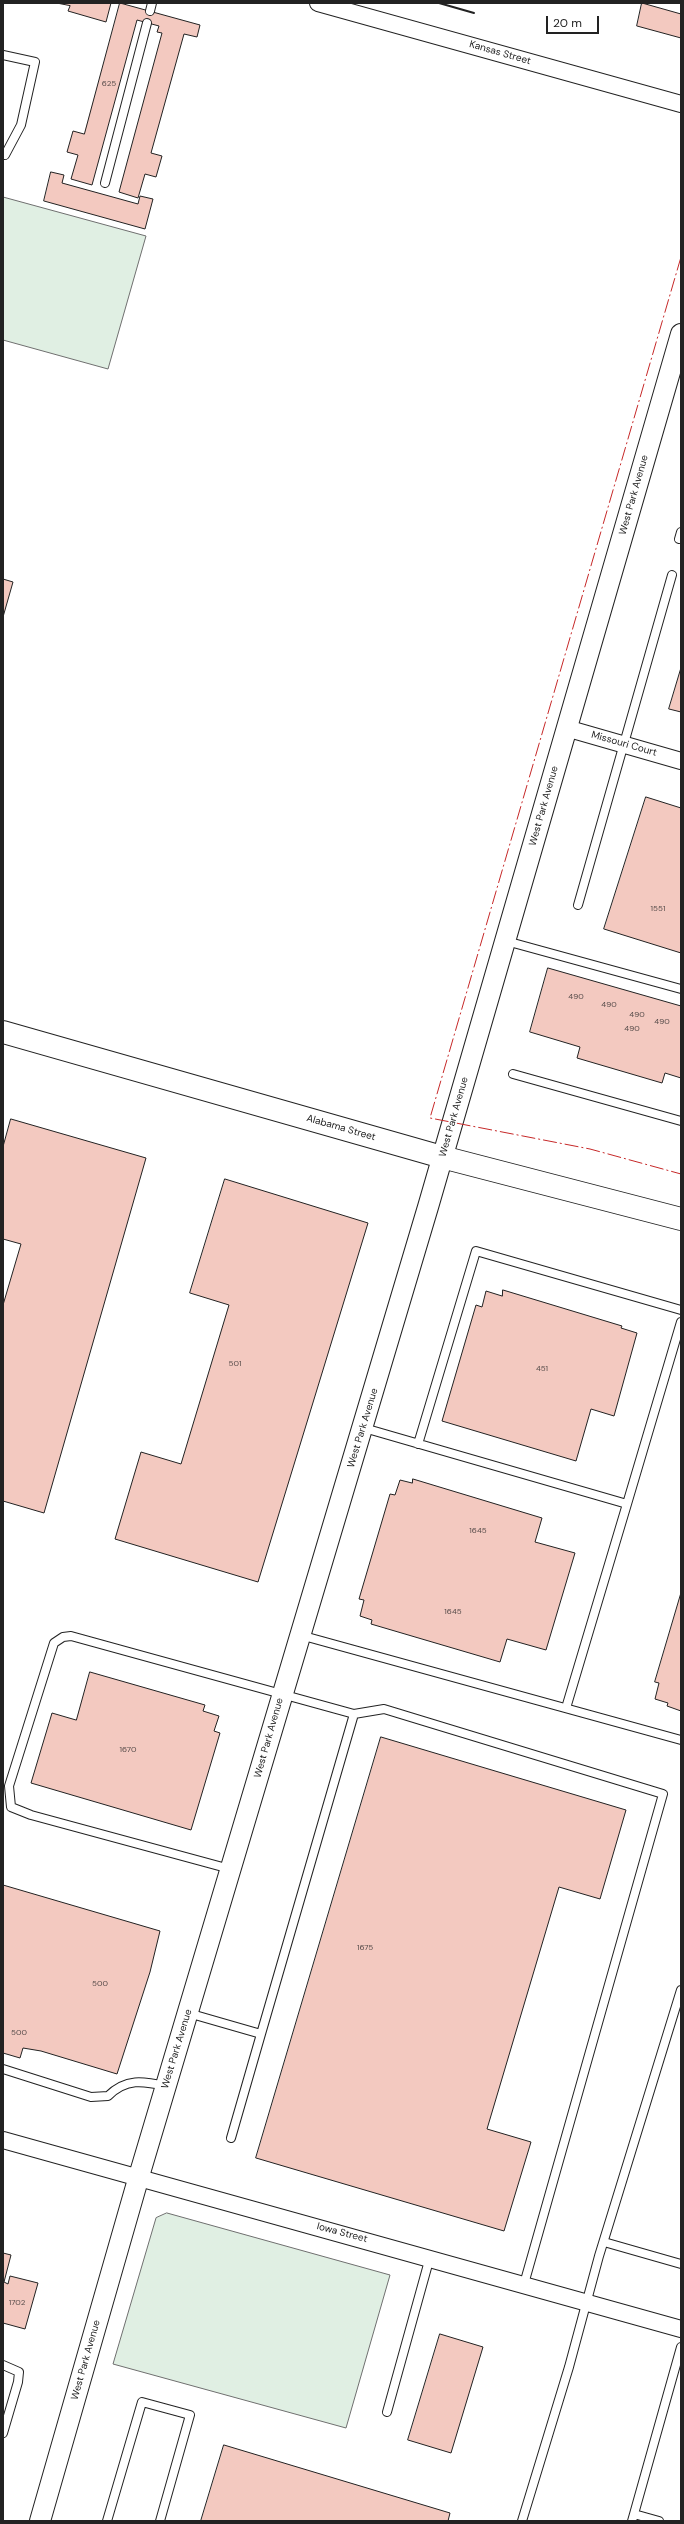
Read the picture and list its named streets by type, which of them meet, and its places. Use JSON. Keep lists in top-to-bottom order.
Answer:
{
  "streets": {
    "main road": ["Alabama Street"],
    "street": [
      "Kansas Street",
      "West Park Avenue",
      "Missouri Court",
      "Iowa Street"
    ]
  },
  "crossings": [
    ["West Park Avenue", "Missouri Court"],
    ["West Park Avenue", "Alabama Street"],
    ["West Park Avenue", "Iowa Street"]
  ],
  "house_numbers": [
    "625",
    "1551",
    "490",
    "490",
    "490",
    "490",
    "490",
    "501",
    "451",
    "1645",
    "1645",
    "1670",
    "1675",
    "500",
    "500",
    "1702"
  ],
  "scale_bar": "20 m"
}
